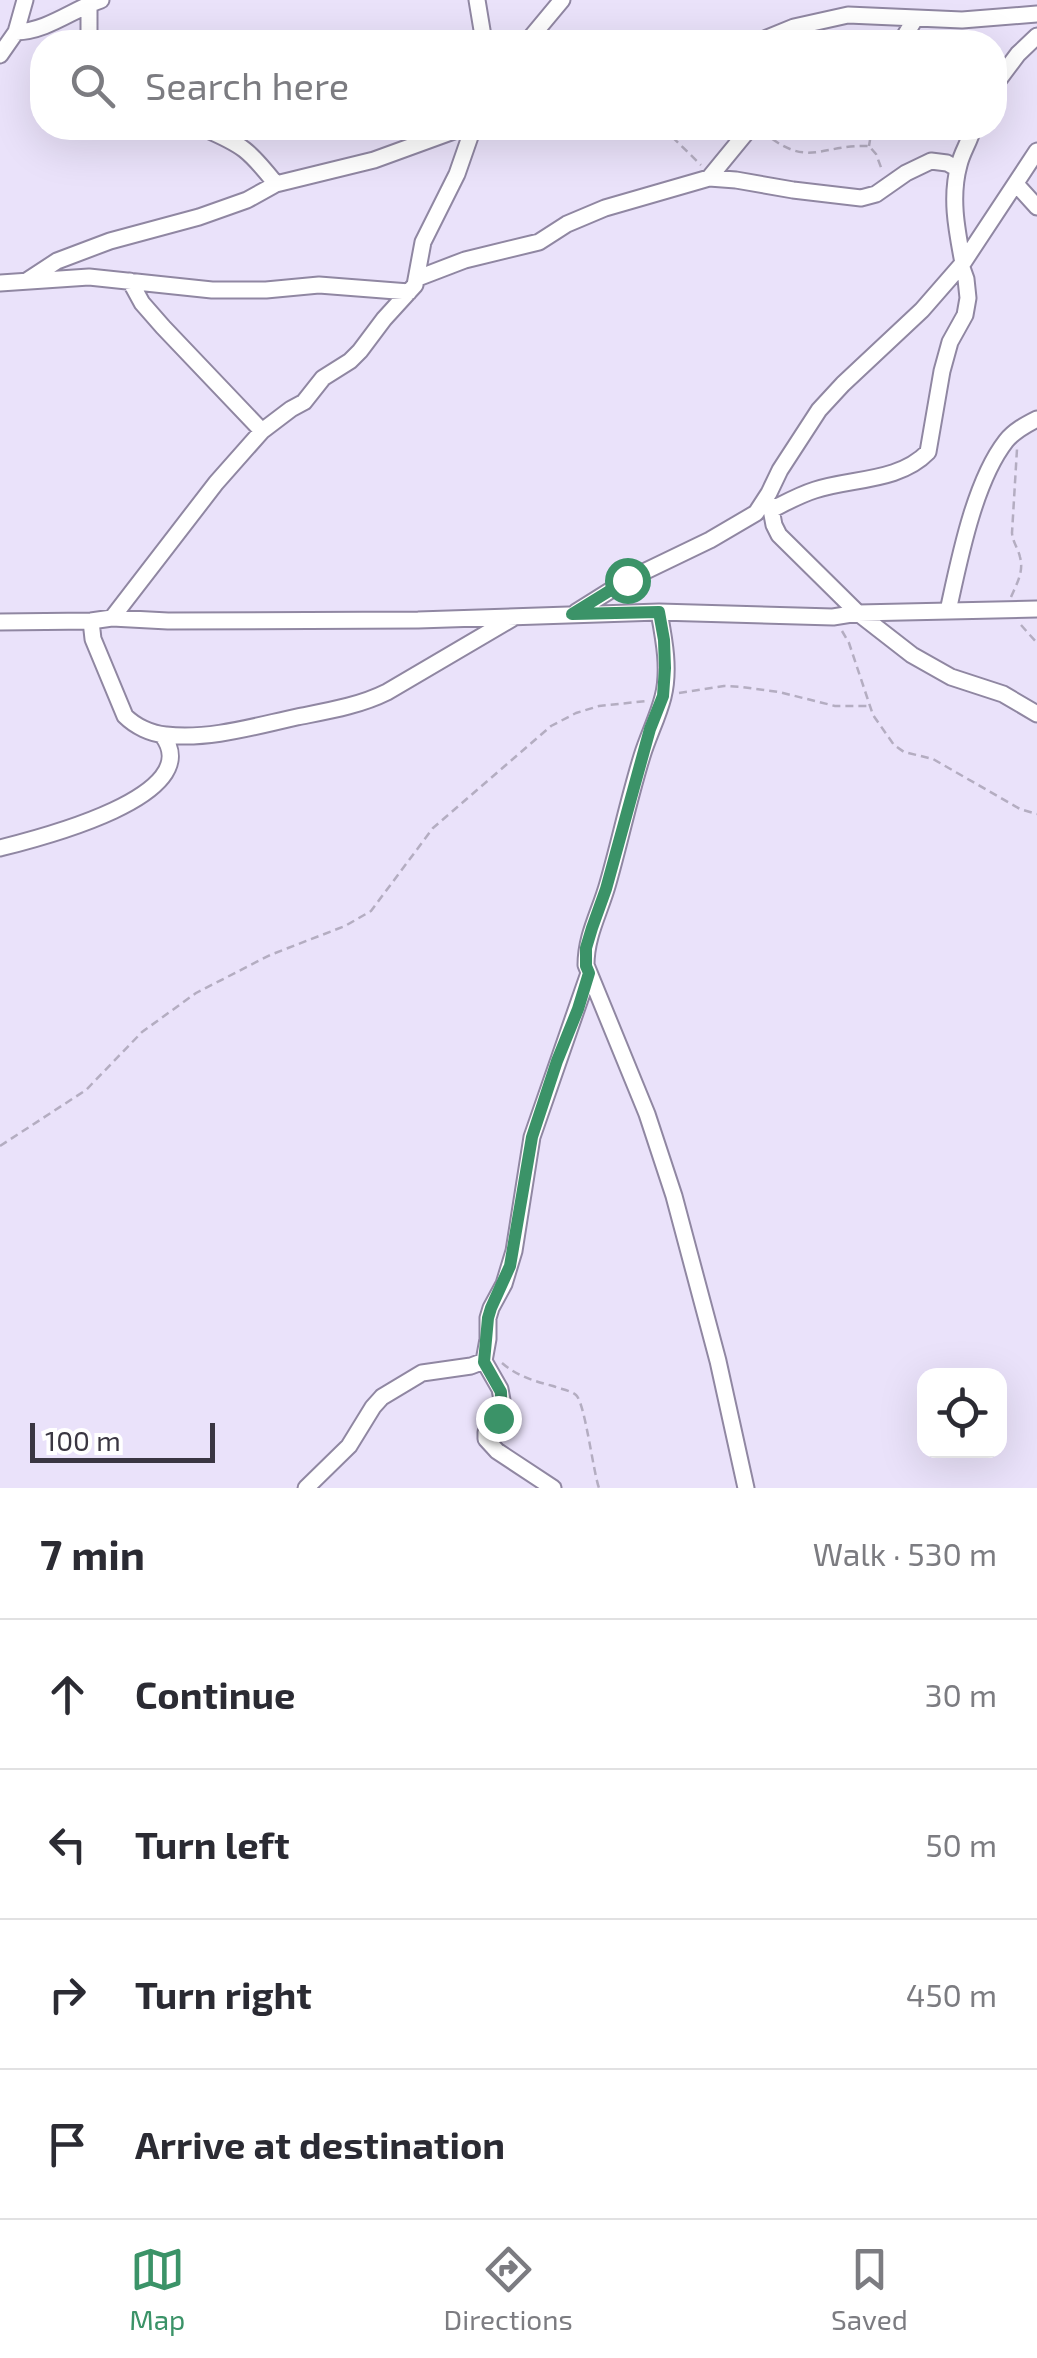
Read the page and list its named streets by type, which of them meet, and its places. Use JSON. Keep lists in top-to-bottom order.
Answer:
{
  "scale_bar": "100 m",
  "page": {
    "search": "Search here",
    "scale": "100 m",
    "heading": ["7 min", "Walk · 530 m"],
    "list": [
      ["Continue", "30 m"],
      ["Turn left", "50 m"],
      ["Turn right", "450 m"],
      "Arrive at destination"
    ],
    "nav": ["Map", "Directions", "Saved"]
  }
}
